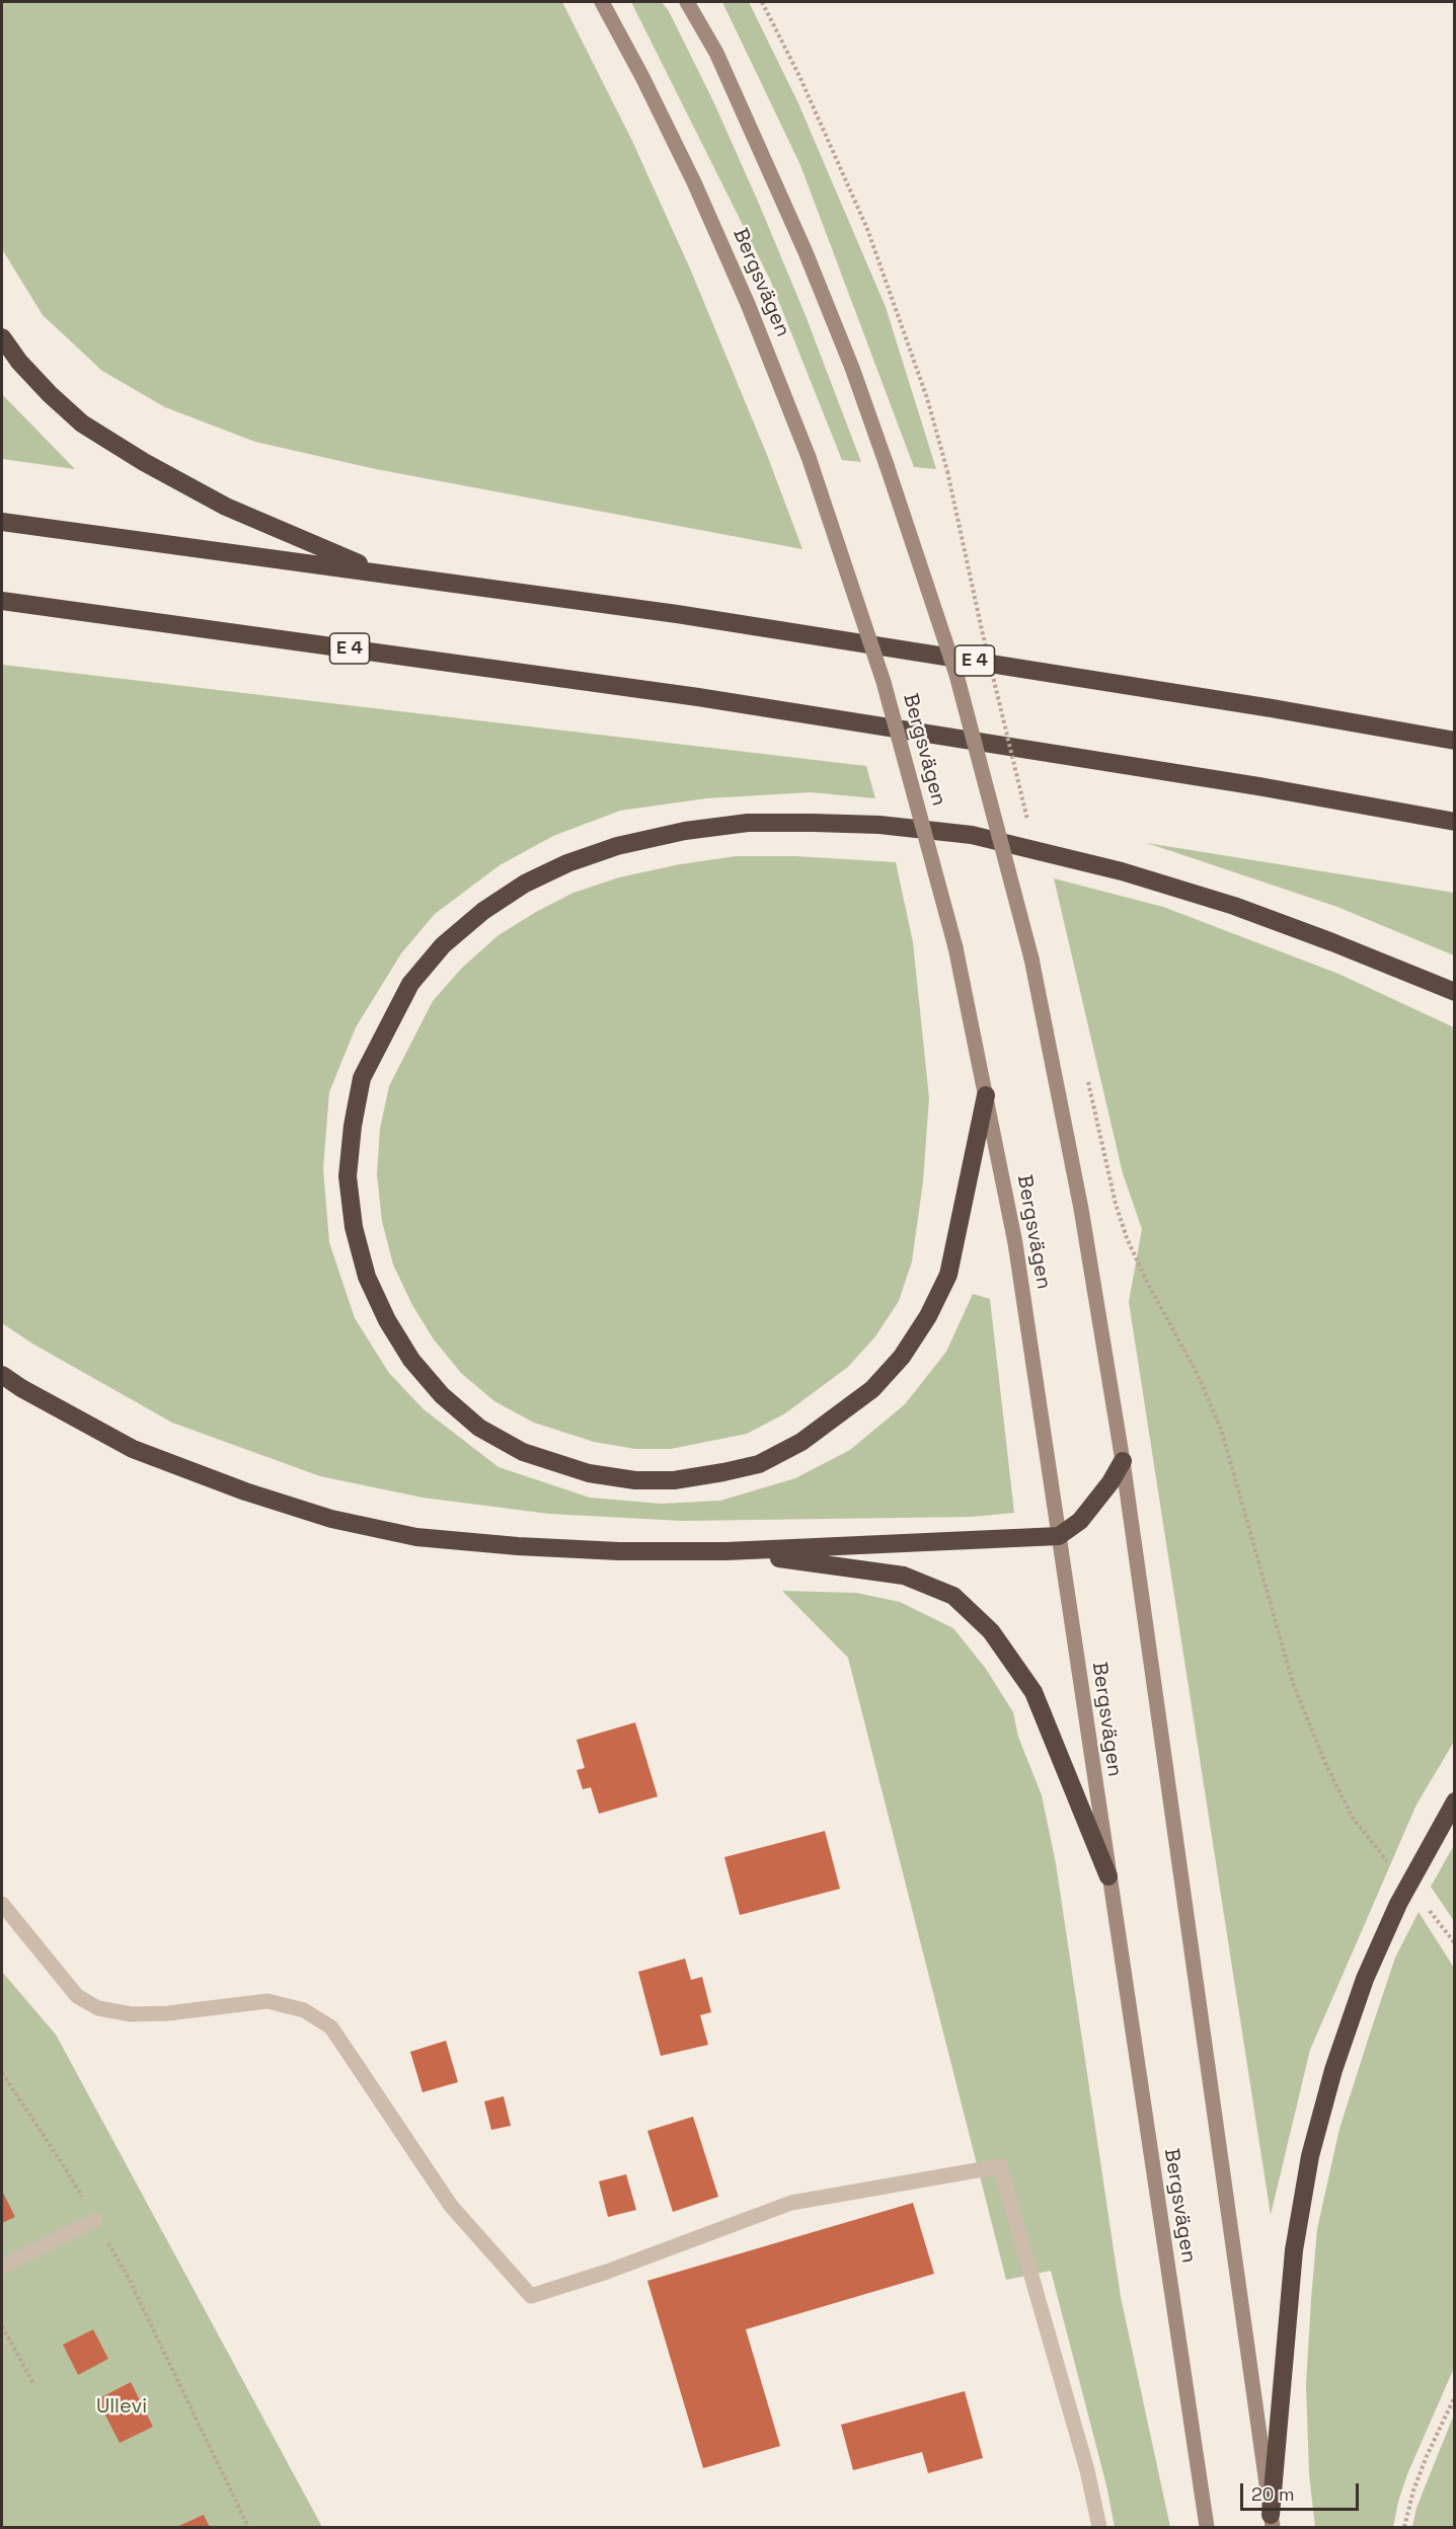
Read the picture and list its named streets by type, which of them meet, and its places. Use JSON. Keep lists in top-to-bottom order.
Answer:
{
  "streets": {
    "highway": ["E 4"],
    "main road": ["Bergsvägen"]
  },
  "parks": ["Ullevi"],
  "scale_bar": "20 m"
}
